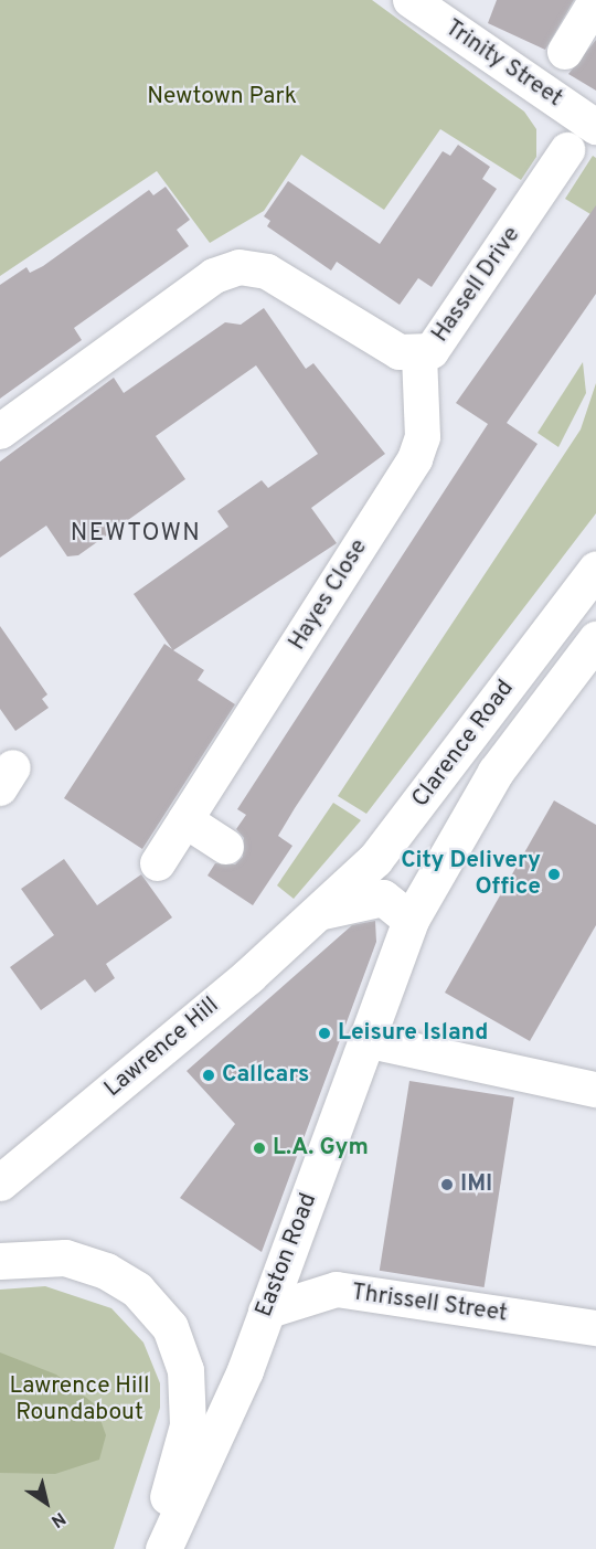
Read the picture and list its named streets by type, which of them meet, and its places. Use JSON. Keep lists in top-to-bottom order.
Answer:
{
  "streets": {
    "main road": ["Clarence Road", "Lawrence Hill", "Easton Road"],
    "street": [
      "Trinity Street",
      "Hassell Drive",
      "Hayes Close",
      "Thrissell Street"
    ]
  },
  "crossings": [
    ["Hassell Drive", "Hayes Close"],
    ["Clarence Road", "Lawrence Hill"],
    ["Clarence Road", "Easton Road"],
    ["Easton Road", "Thrissell Street"]
  ],
  "districts": ["NEWTOWN"],
  "parks": ["Newtown Park", "Lawrence Hill Roundabout"],
  "places": [
    "City Delivery Office",
    "Leisure Island",
    "Callcars",
    "L.A. Gym",
    "IMI"
  ],
  "north": "bottom right"
}
